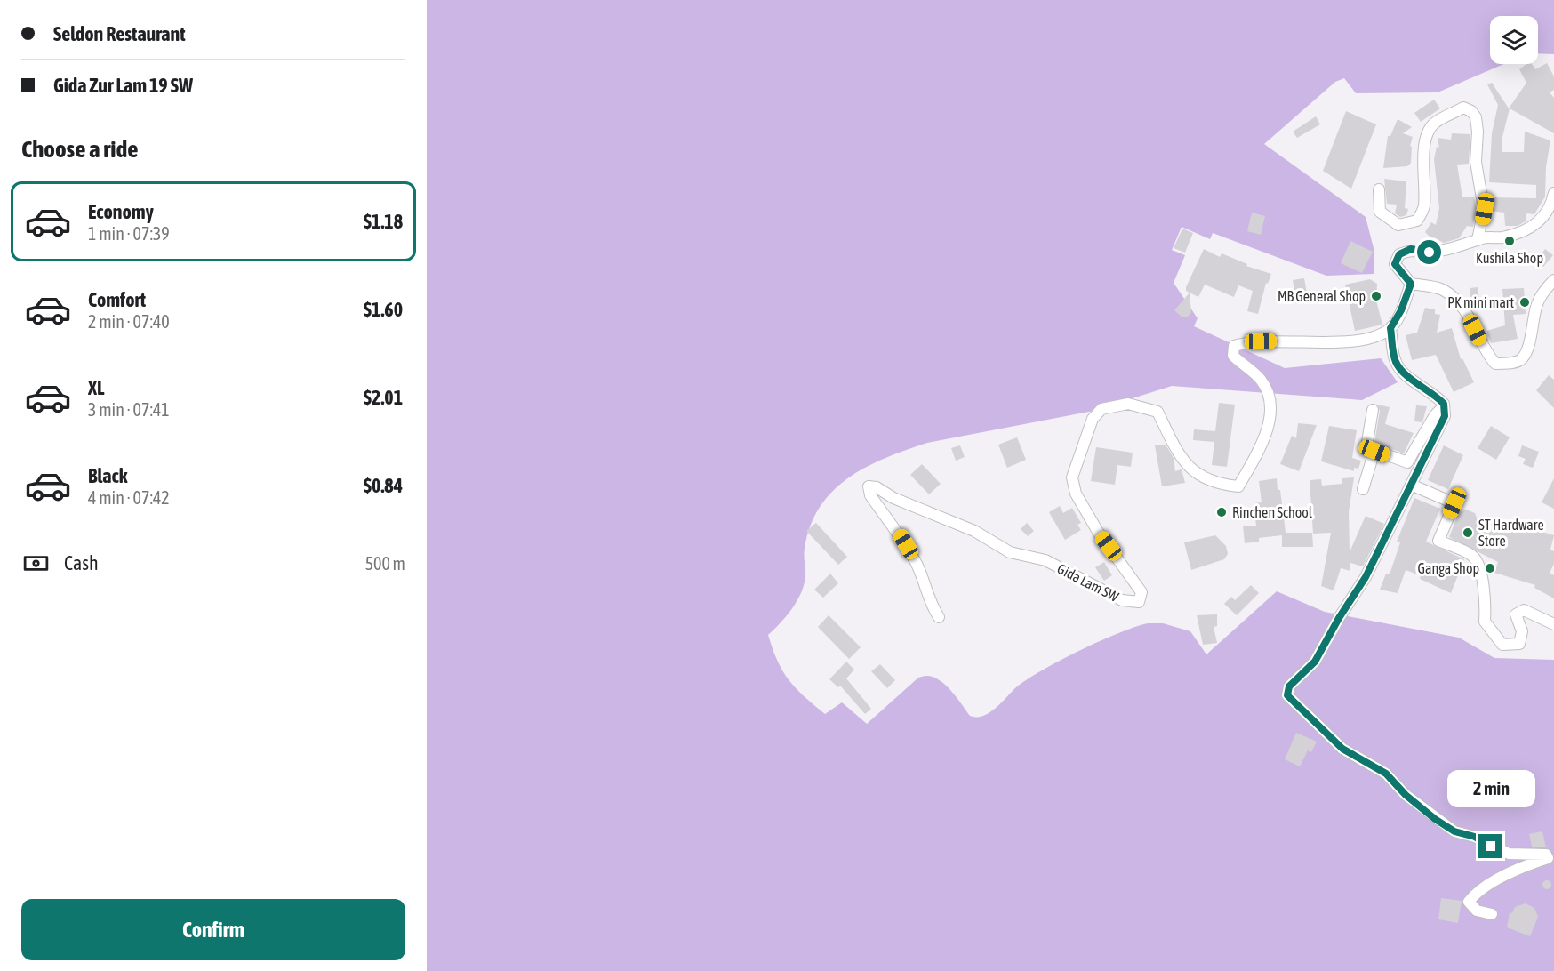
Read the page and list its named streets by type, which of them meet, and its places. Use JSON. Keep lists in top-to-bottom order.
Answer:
{
  "streets": {
    "street": ["Gida Lam SW"]
  },
  "places": [
    "Kushila Shop",
    "MB General Shop",
    "PK mini mart",
    "Rinchen School",
    "ST Hardware Store",
    "Ganga Shop"
  ],
  "page": {
    "banner": ["Seldon Restaurant", "Gida Zur Lam 19 SW"],
    "heading": "Choose a ride",
    "list": [
      {
        "name": "Economy",
        "note": "1 min · 07:39",
        "value": "$1.18"
      },
      {
        "name": "Comfort",
        "note": "2 min · 07:40",
        "value": "$1.60"
      },
      {
        "name": "XL",
        "note": "3 min · 07:41",
        "value": "$2.01"
      },
      {
        "name": "Black",
        "note": "4 min · 07:42",
        "value": "$0.84"
      }
    ],
    "pay": ["Cash", "500 m"],
    "bubble": "2 min",
    "buttons": "Confirm"
  }
}
